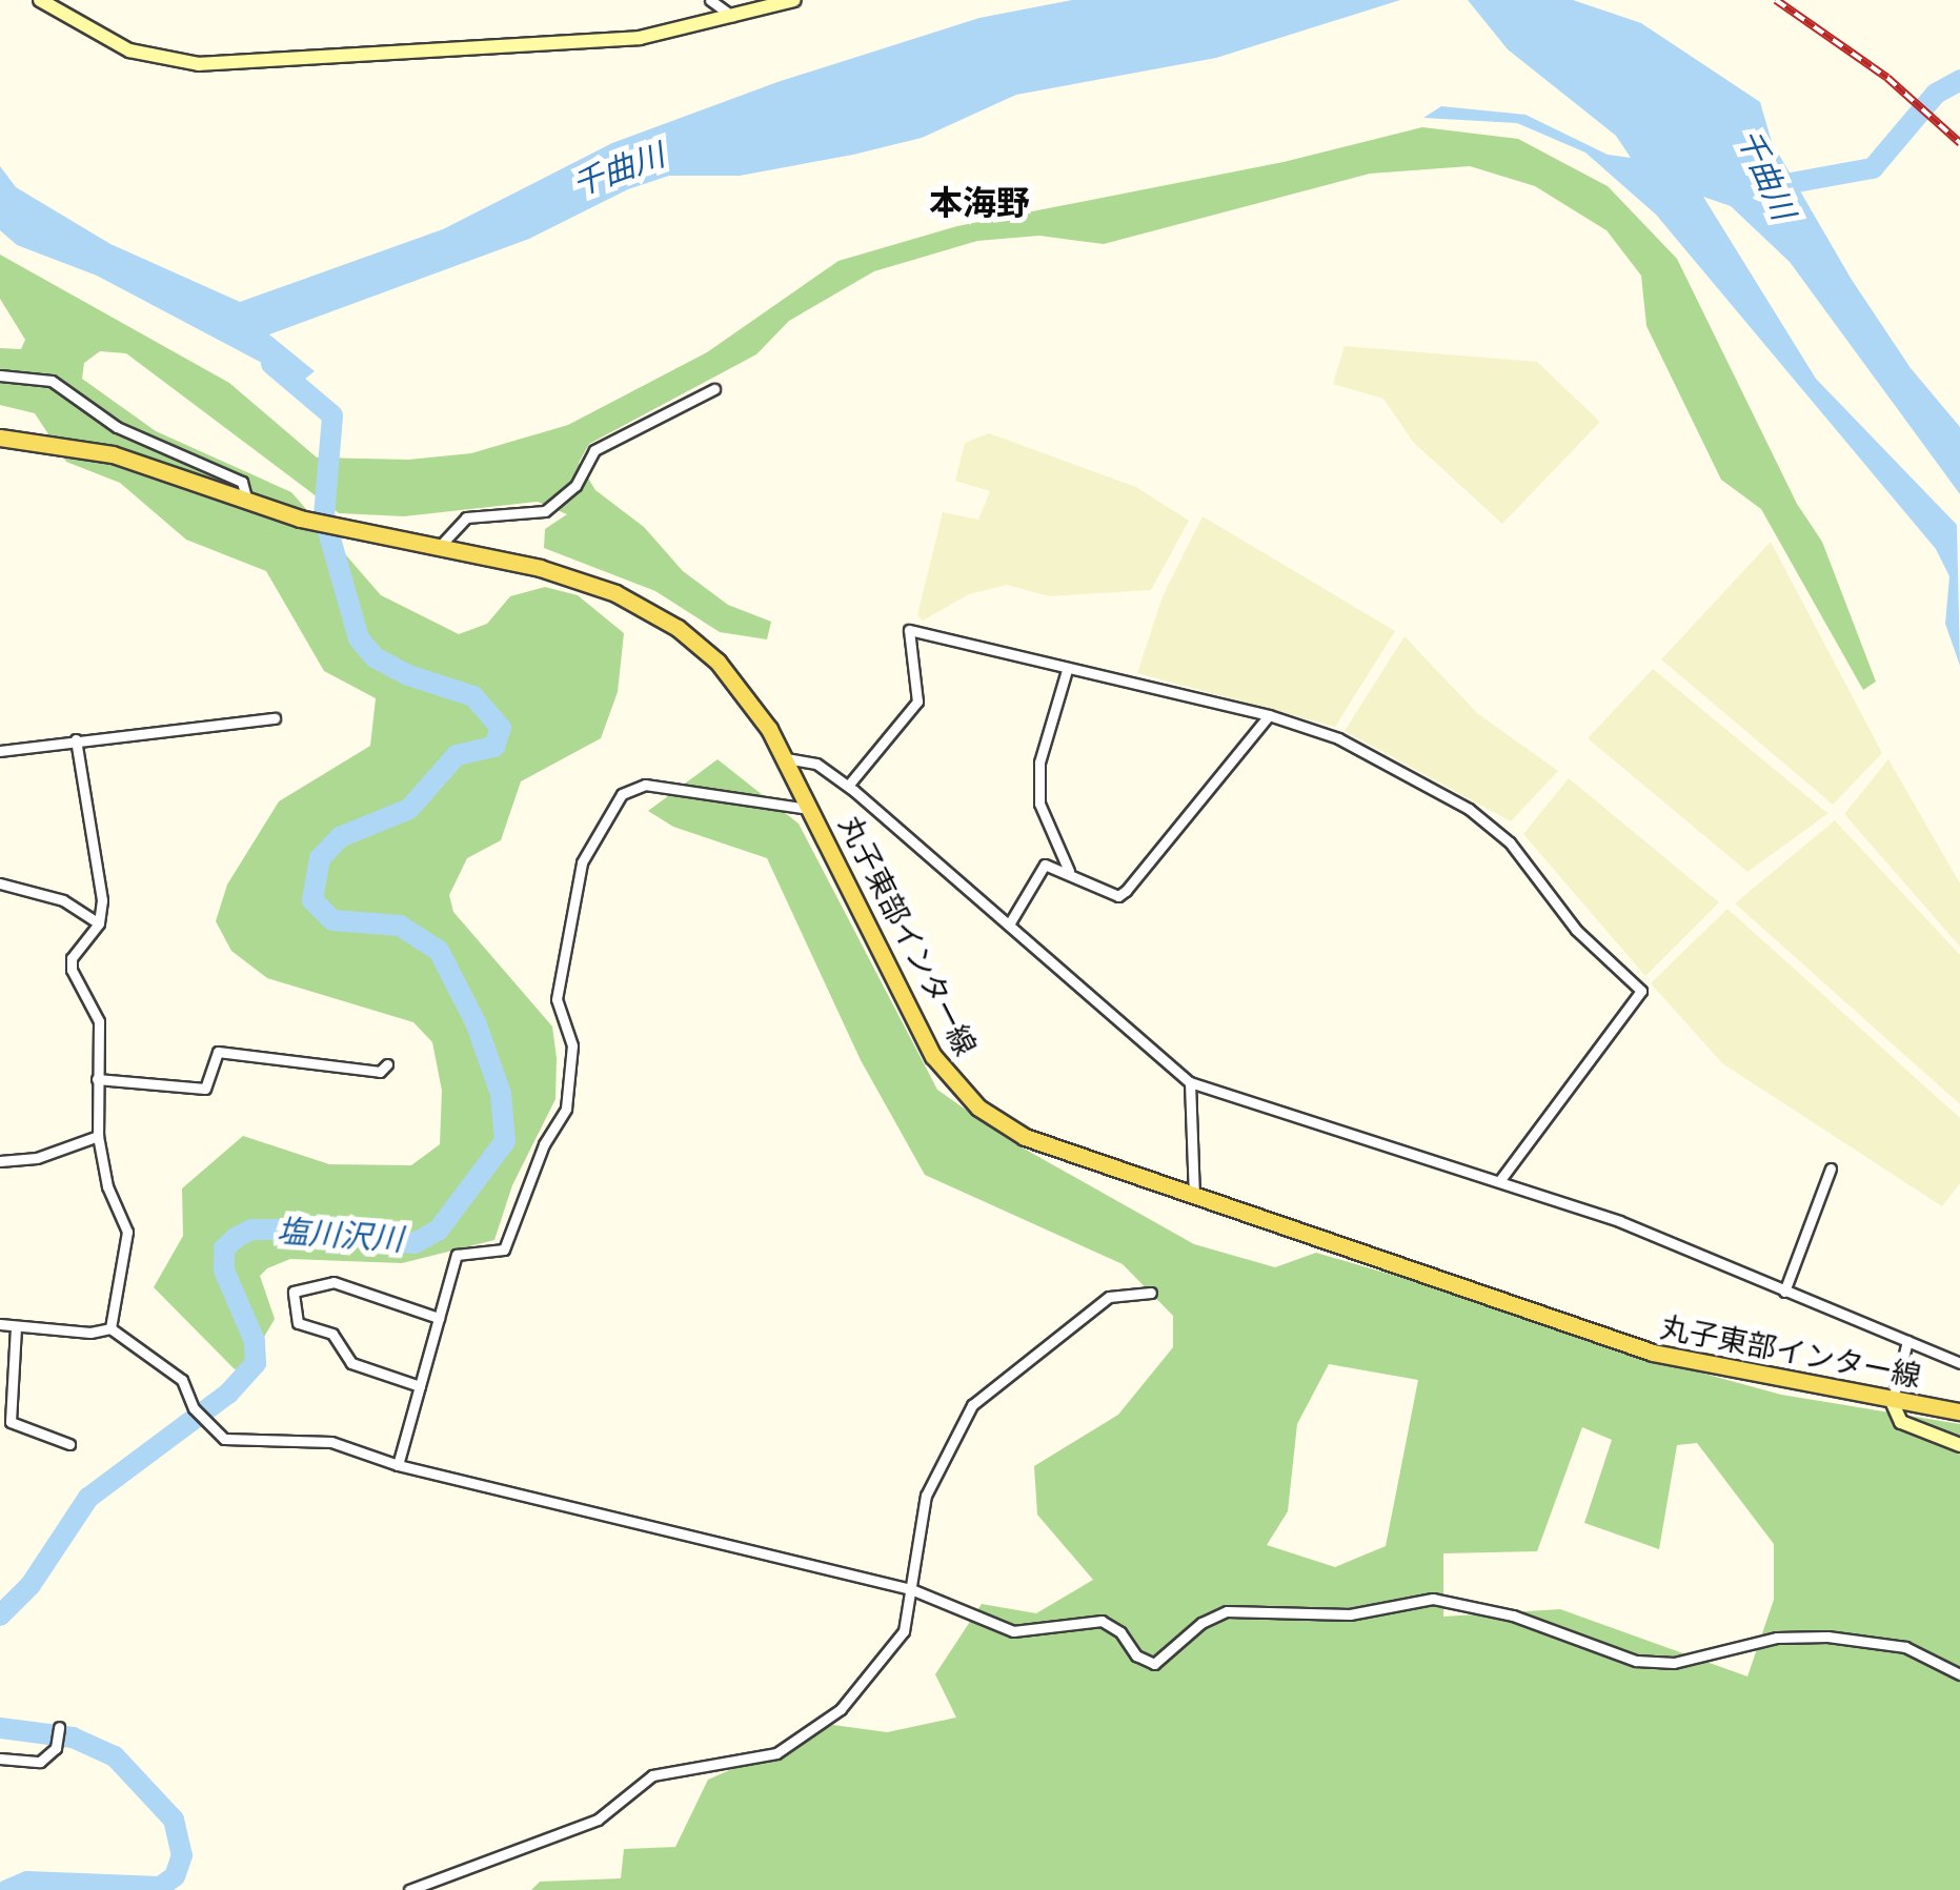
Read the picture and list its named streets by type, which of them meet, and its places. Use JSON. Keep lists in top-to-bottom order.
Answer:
{
  "streets": {
    "main road": ["丸子東部インター線"]
  },
  "districts": ["本海野"],
  "water": ["千曲川", "塩川沢川"]
}
